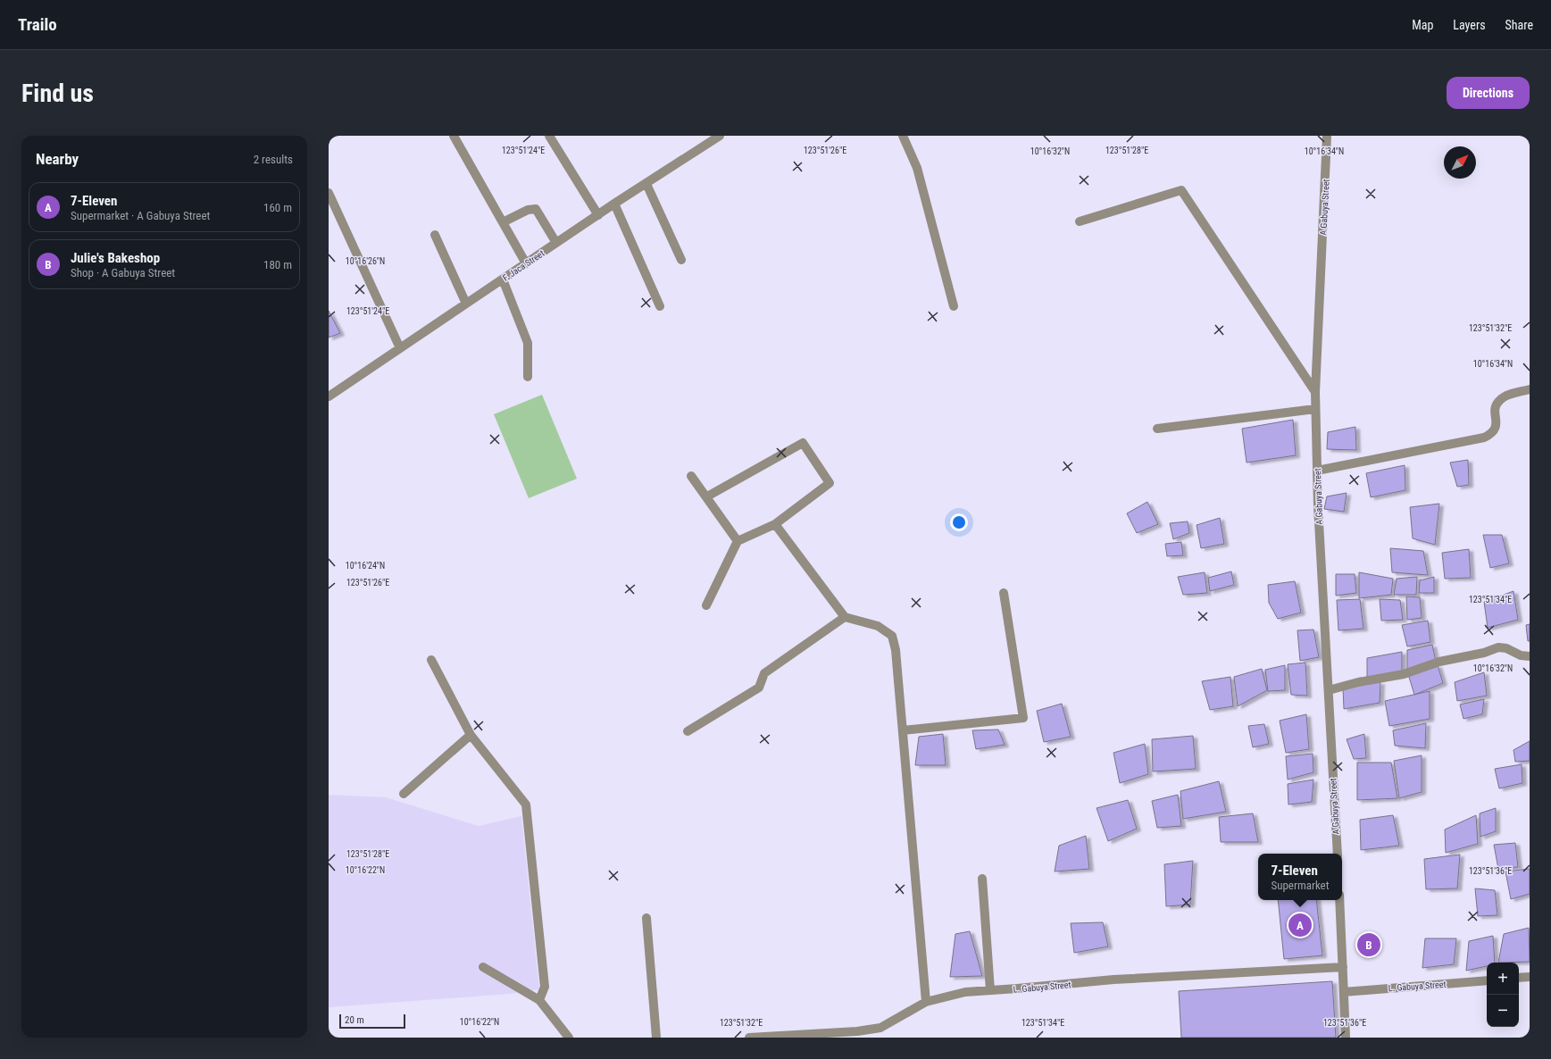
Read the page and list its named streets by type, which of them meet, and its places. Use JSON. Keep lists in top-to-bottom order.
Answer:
{
  "streets": {
    "street": ["A Gabuya Street", "F. Jaca Street", "L. Gabuya Street"]
  },
  "scale_bar": "20 m",
  "north": "top right",
  "page": {
    "header": "Trailo",
    "nav": ["Map", "Layers", "Share"],
    "buttons": "Directions",
    "title": "Find us",
    "heading": ["Nearby", "2 results"],
    "list": [
      {
        "mark": "A",
        "name": "7-Eleven",
        "note": "Supermarket · A Gabuya Street",
        "value": "160 m"
      },
      {
        "mark": "B",
        "name": "Julie's Bakeshop",
        "note": "Shop · A Gabuya Street",
        "value": "180 m"
      }
    ],
    "popup": ["7-Eleven", "Supermarket"],
    "pins": ["A", "B"],
    "map_buttons": ["+", "−"],
    "scale": "20 m"
  },
  "coordinates": [
    "123°51'26\"E",
    "123°51'24\"E",
    "123°51'28\"E",
    "10°16'32\"N",
    "10°16'34\"N",
    "10°16'26\"N",
    "123°51'32\"E",
    "10°16'24\"N",
    "123°51'34\"E",
    "10°16'22\"N",
    "123°51'36\"E"
  ]
}
